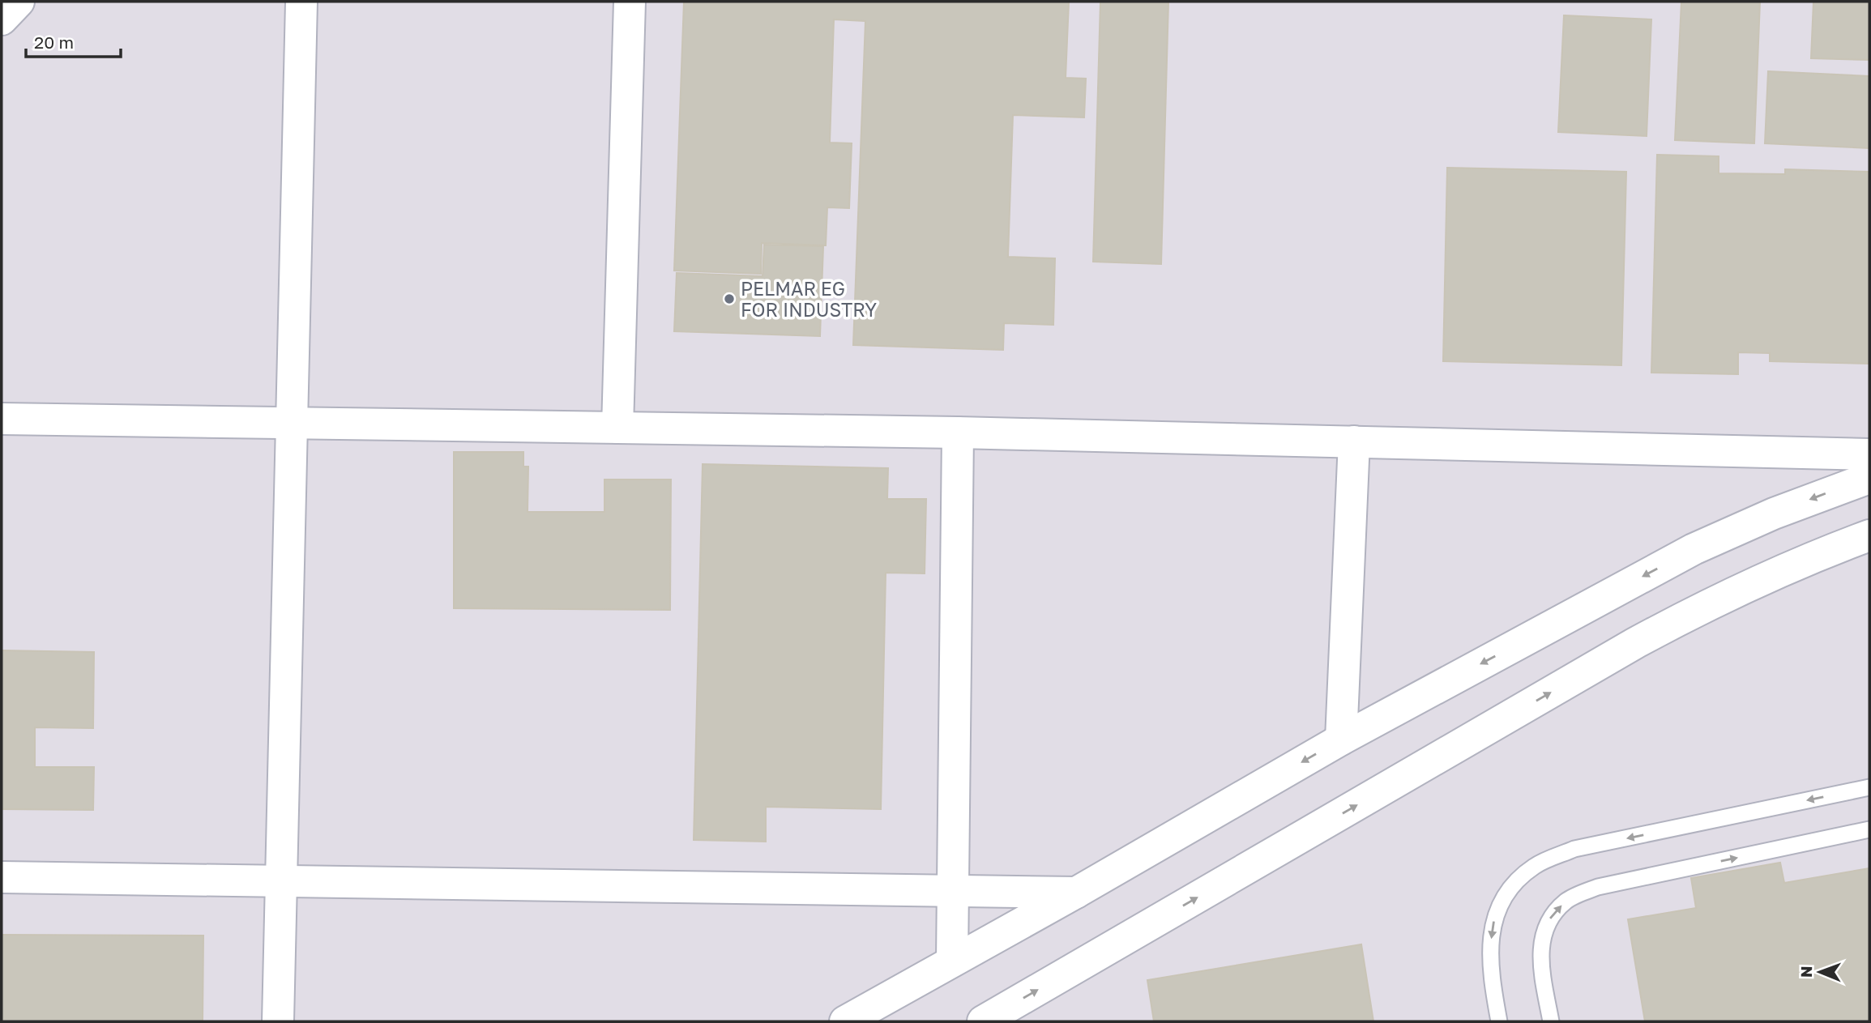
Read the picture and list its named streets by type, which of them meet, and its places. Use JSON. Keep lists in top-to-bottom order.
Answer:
{
  "places": ["PELMAR EG FOR INDUSTRY"],
  "scale_bar": "20 m",
  "north": "left"
}
